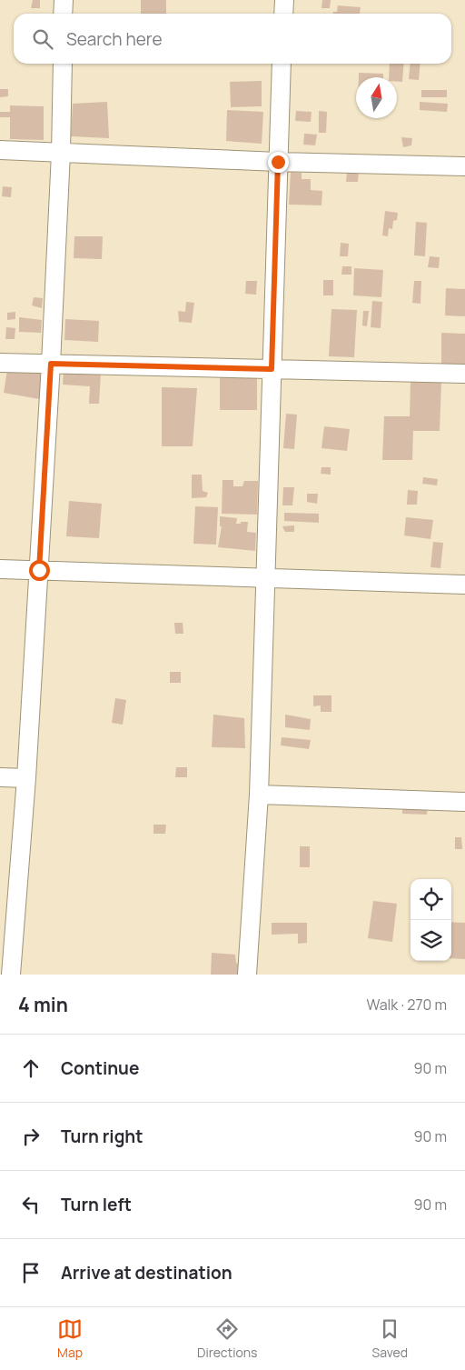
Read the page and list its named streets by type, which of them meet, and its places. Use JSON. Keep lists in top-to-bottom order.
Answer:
{
  "north": "top",
  "page": {
    "search": "Search here",
    "heading": ["4 min", "Walk · 270 m"],
    "list": [
      ["Continue", "90 m"],
      ["Turn right", "90 m"],
      ["Turn left", "90 m"],
      "Arrive at destination"
    ],
    "nav": ["Map", "Directions", "Saved"]
  }
}
